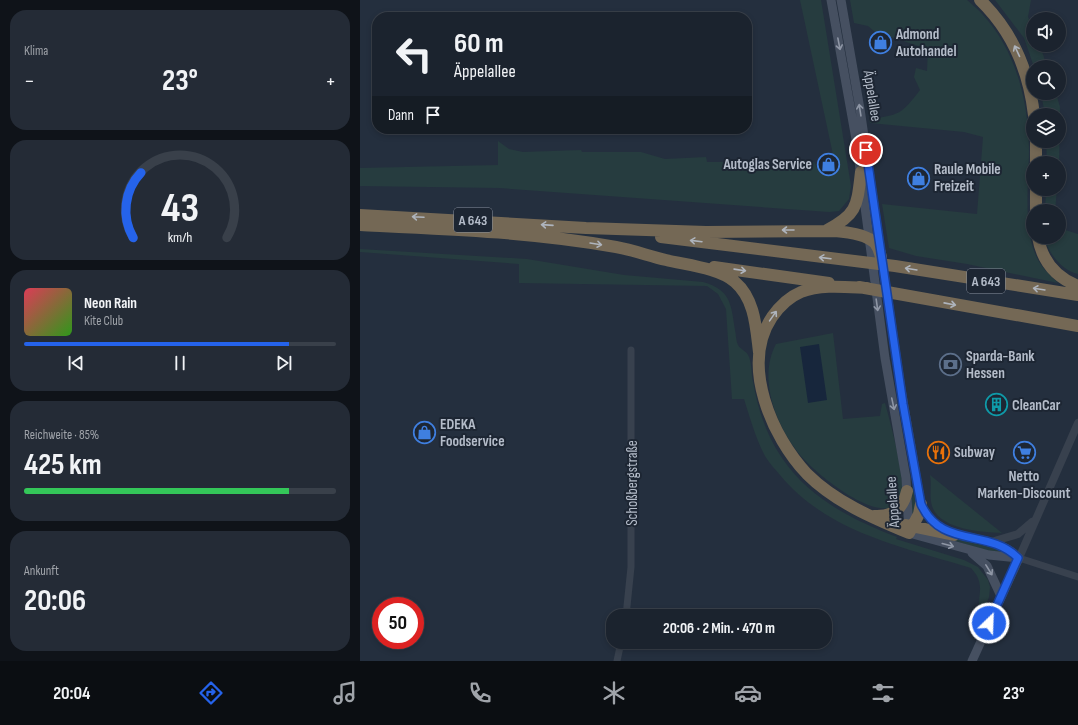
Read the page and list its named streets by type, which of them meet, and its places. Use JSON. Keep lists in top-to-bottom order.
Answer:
{
  "streets": {
    "highway": ["A 643"],
    "main road": ["Äppelallee"],
    "street": ["Schoßbergstraße"]
  },
  "places": {
    "shop": [
      "Admond Autohandel",
      "Autoglas Service",
      "Raule Mobile Freizeit",
      "EDEKA Foodservice"
    ],
    "bank": ["Sparda-Bank Hessen"],
    "building": ["CleanCar"],
    "restaurant": ["Subway"],
    "supermarket": ["Netto Marken-Discount"]
  },
  "page": {
    "tile": [
      "Klima",
      ["Reichweite · 85%", "425 km"],
      ["Ankunft", "20:06"]
    ],
    "map_buttons": ["+", "−"],
    "turn": ["60 m", "Äppelallee"],
    "heat": ["−", "23°", "+"],
    "then": "Dann",
    "song": ["Neon Rain", "Kite Club"],
    "limit": "50",
    "trip": "20:06 · 2 Min. · 470 m",
    "tabs": ["20:04", "23°"],
    "gauge": ["43", "km/h"]
  }
}
